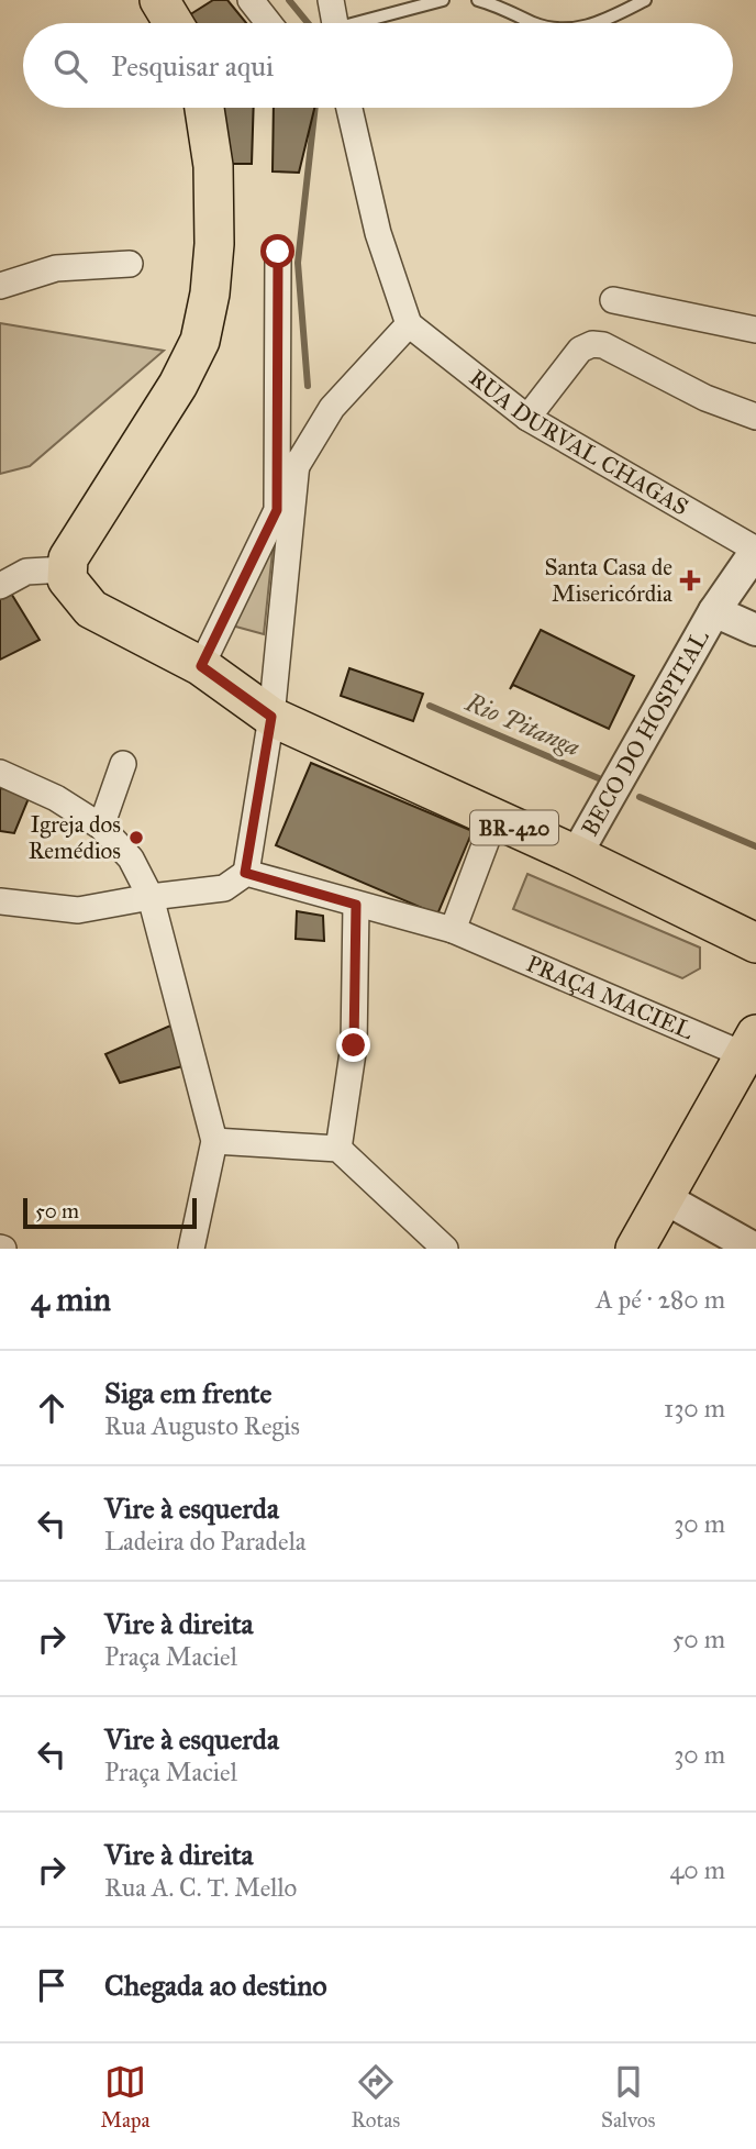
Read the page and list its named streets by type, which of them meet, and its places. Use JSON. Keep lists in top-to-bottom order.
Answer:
{
  "streets": {
    "main road": ["BR-420"],
    "street": ["RUA DURVAL CHAGAS", "BECO DO HOSPITAL", "PRAÇA MACIEL"]
  },
  "crossings": [
    ["RUA DURVAL CHAGAS", "BECO DO HOSPITAL"],
    ["BECO DO HOSPITAL", "BR-420"]
  ],
  "water": ["Rio Pitanga"],
  "places": {
    "health": ["Santa Casa de Misericórdia"],
    "other": ["Igreja dos Remédios"]
  },
  "scale_bar": "50 m",
  "page": {
    "search": "Pesquisar aqui",
    "scale": "50 m",
    "heading": ["4 min", "A pé · 280 m"],
    "list": [
      ["Siga em frente", "Rua Augusto Regis", "130 m"],
      ["Vire à esquerda", "Ladeira do Paradela", "30 m"],
      ["Vire à direita", "Praça Maciel", "50 m"],
      ["Vire à esquerda", "Praça Maciel", "30 m"],
      ["Vire à direita", "Rua A. C. T. Mello", "40 m"],
      "Chegada ao destino"
    ],
    "nav": ["Mapa", "Rotas", "Salvos"]
  }
}
